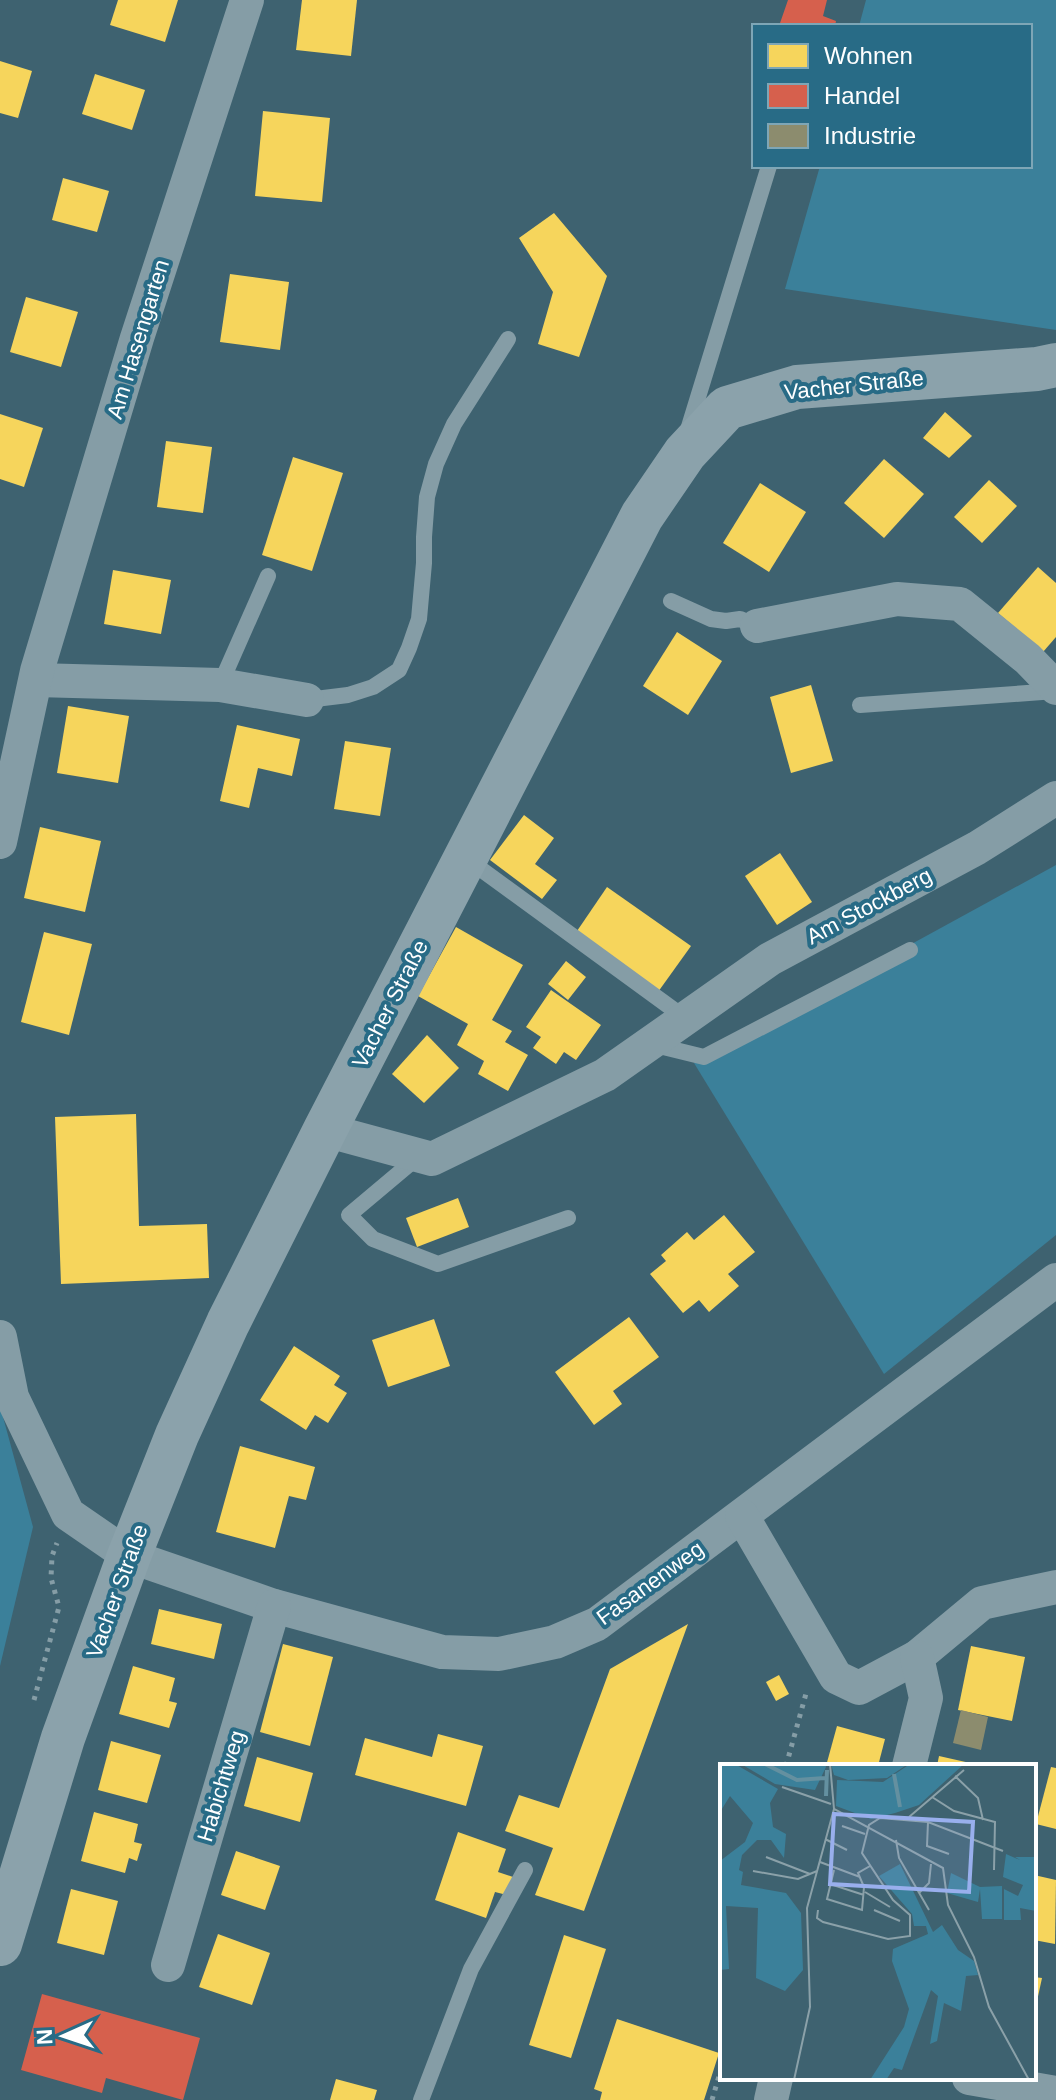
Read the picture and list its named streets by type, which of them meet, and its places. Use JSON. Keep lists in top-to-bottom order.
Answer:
{
  "streets": {
    "main road": ["Vacher Straße"],
    "street": [
      "Am Hasengarten",
      "Am Stockberg",
      "Fasanenweg",
      "Habichtweg"
    ]
  },
  "crossings": [
    ["Vacher Straße", "Am Stockberg"],
    ["Vacher Straße", "Fasanenweg"],
    ["Fasanenweg", "Habichtweg"]
  ],
  "legend": ["Wohnen", "Handel", "Industrie"],
  "north": "left"
}
